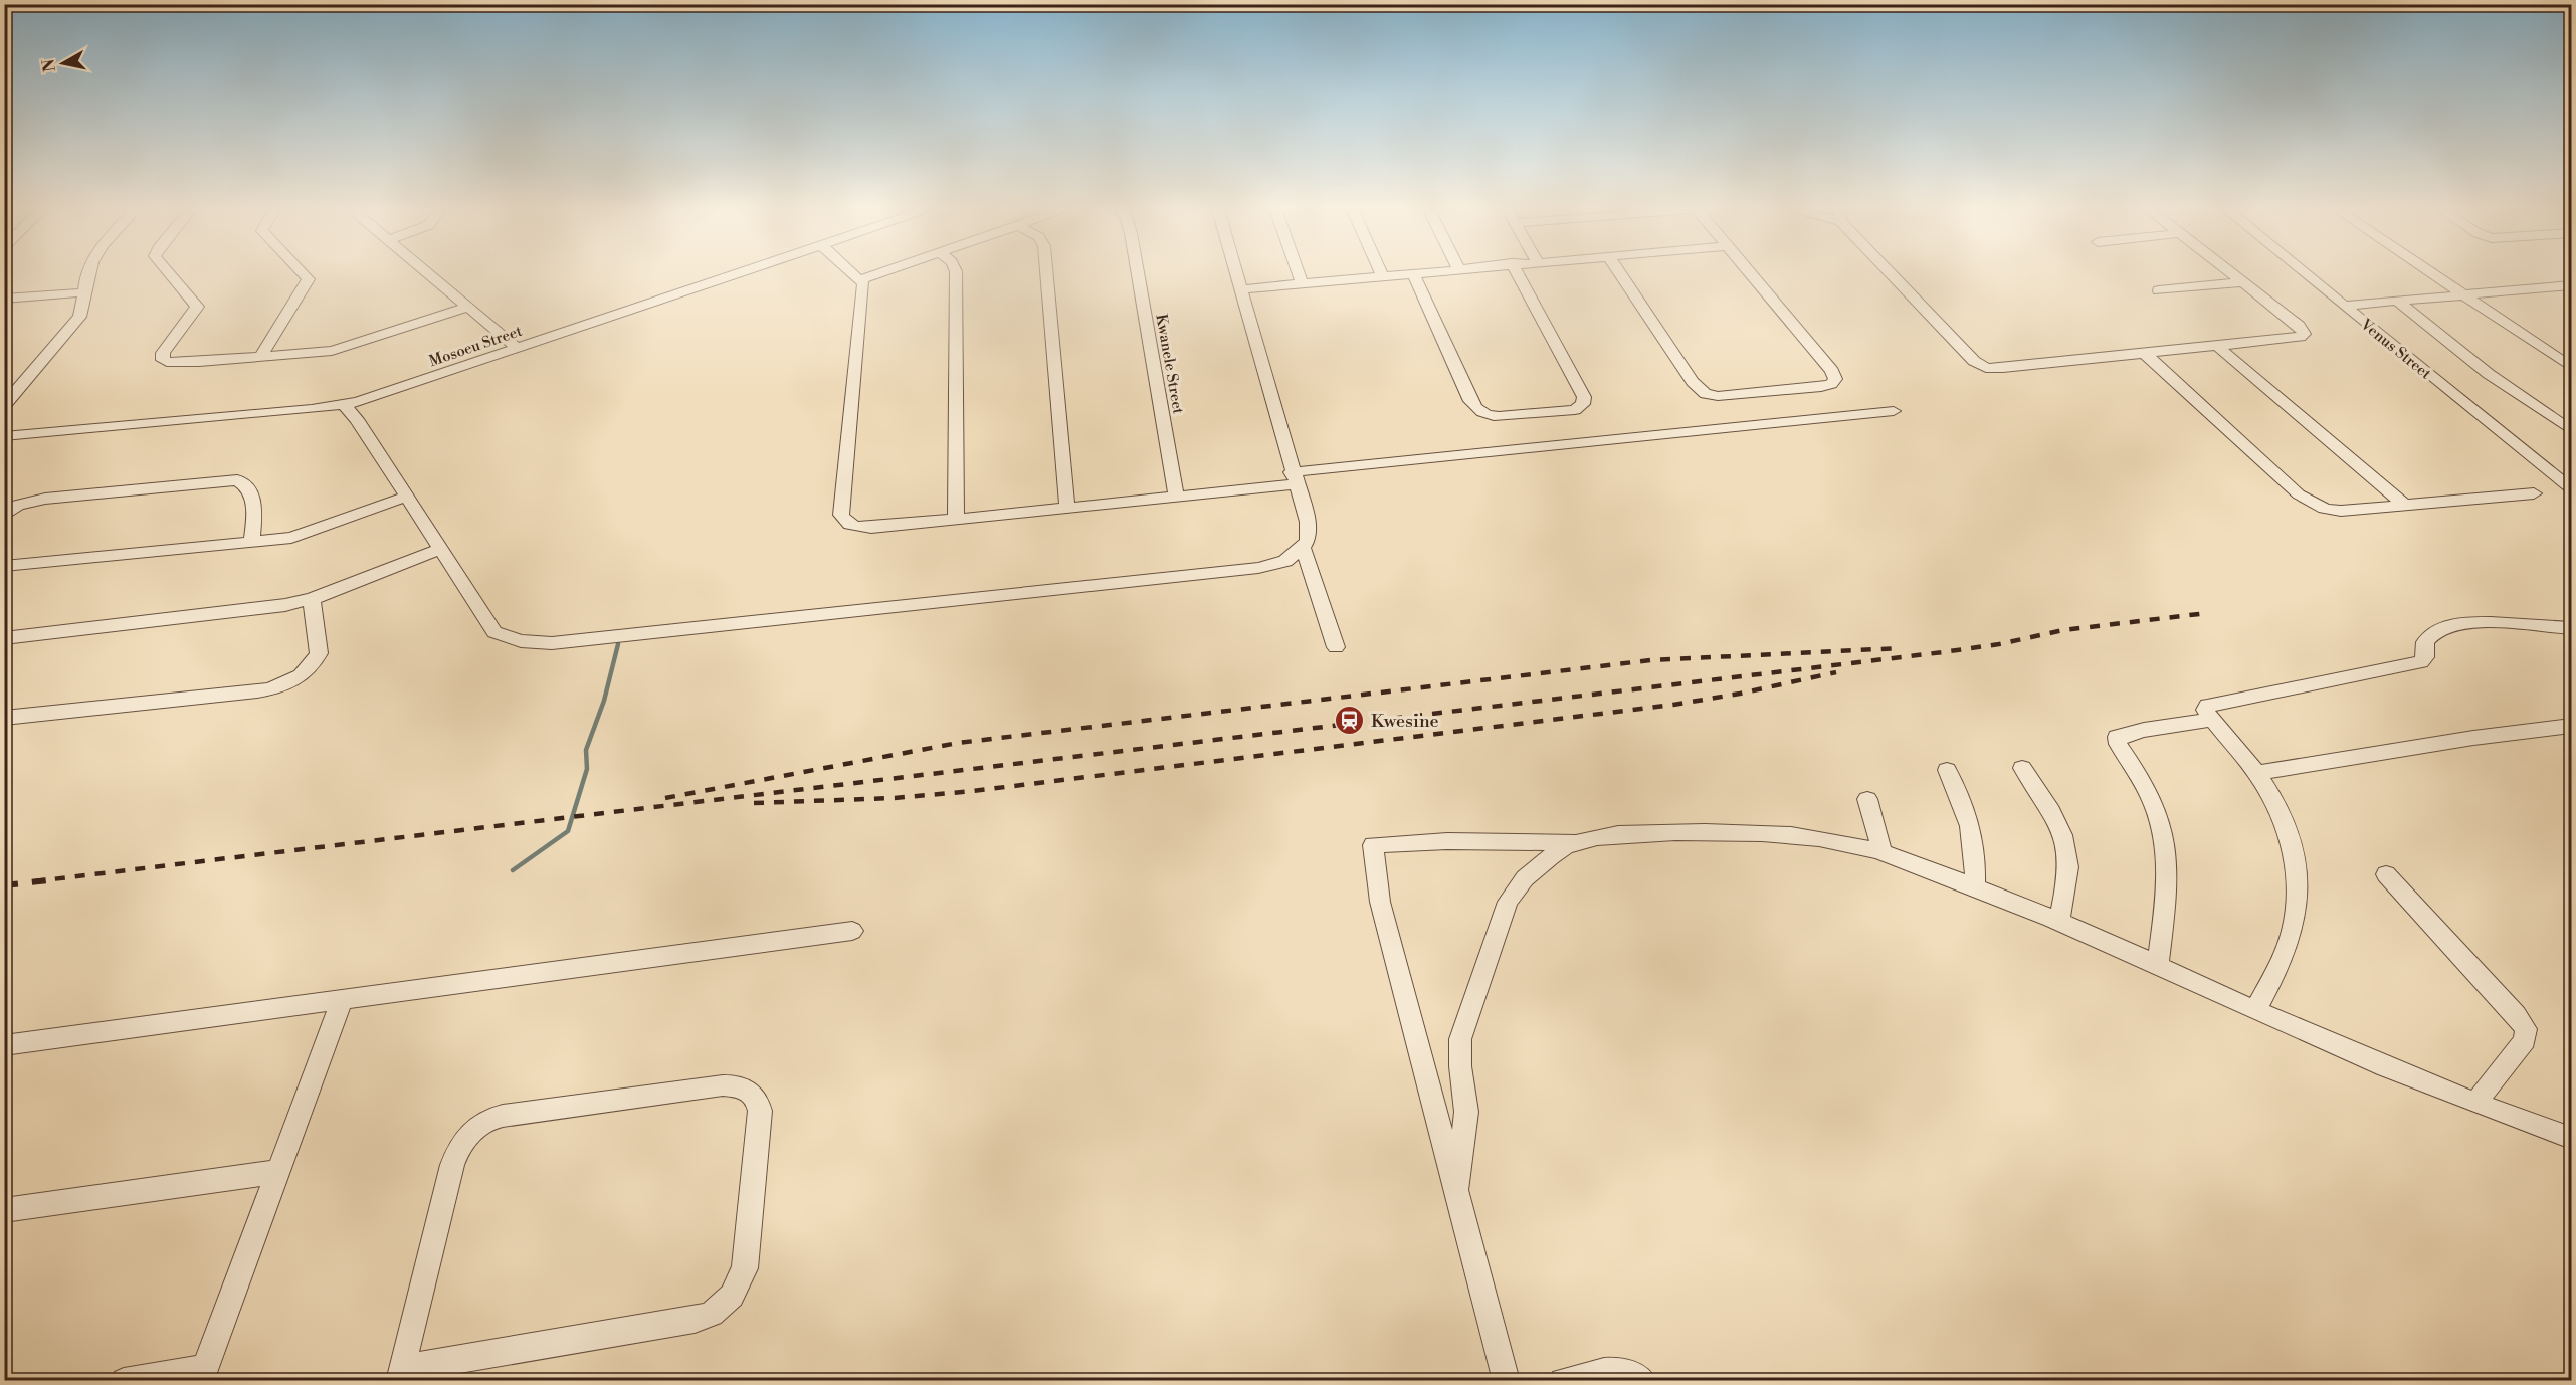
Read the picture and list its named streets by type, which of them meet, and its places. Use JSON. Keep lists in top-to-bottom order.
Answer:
{
  "streets": {
    "street": ["Mosoeu Street", "Venus Street", "Kwanele Street"]
  },
  "places": {
    "station": ["Kwesine"]
  },
  "north": "left"
}
